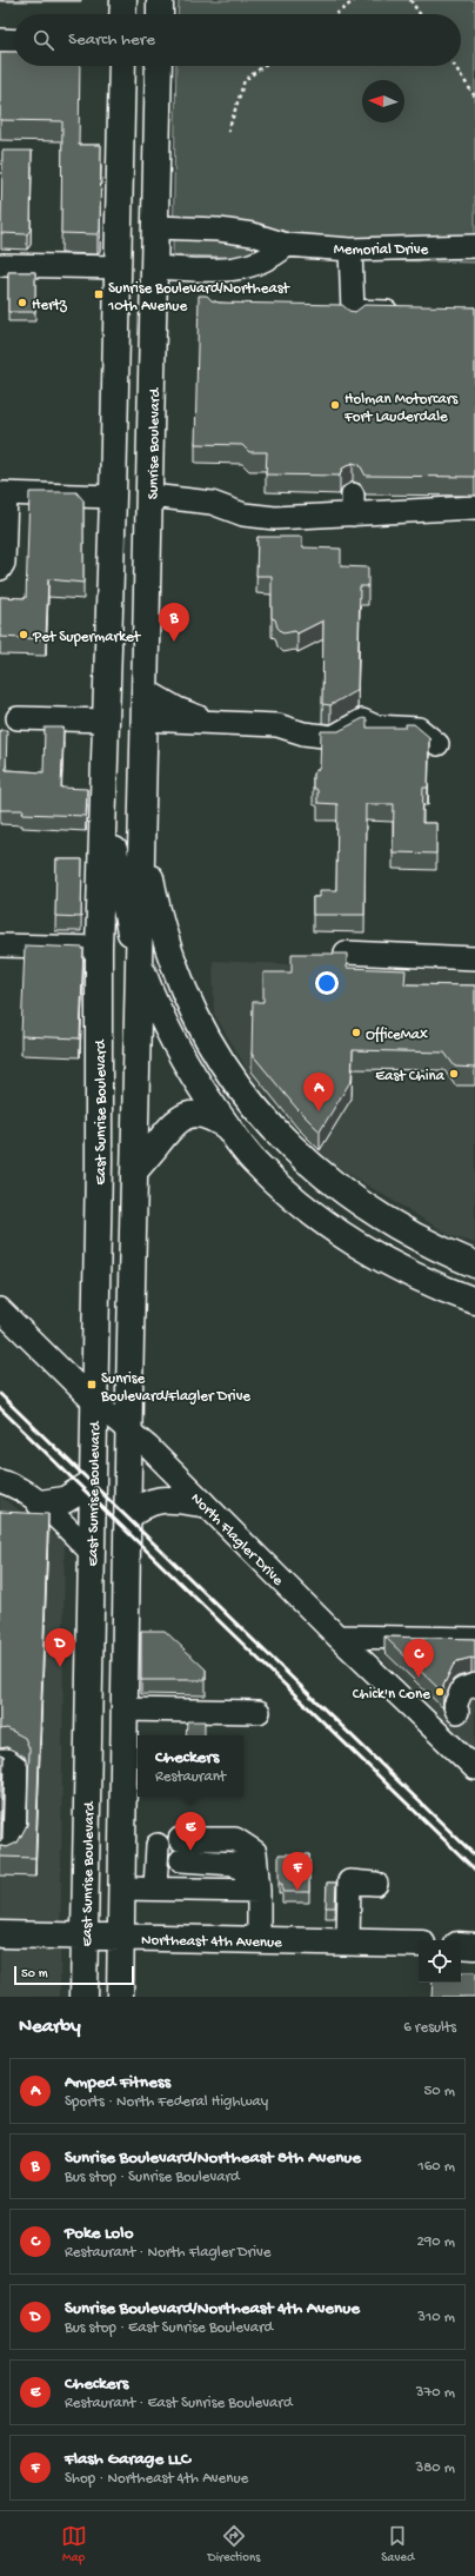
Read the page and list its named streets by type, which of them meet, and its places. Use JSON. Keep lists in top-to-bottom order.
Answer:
{
  "streets": {
    "main road": ["Sunrise Boulevard", "East Sunrise Boulevard", "Northeast 4th Avenue"],
    "street": ["Memorial Drive", "North Flagler Drive"]
  },
  "crossings": [
    ["Memorial Drive", "Sunrise Boulevard"],
    ["East Sunrise Boulevard", "North Flagler Drive"],
    ["East Sunrise Boulevard", "Northeast 4th Avenue"]
  ],
  "places": {
    "transit": ["Sunrise Boulevard/Northeast 10th Avenue", "Sunrise Boulevard/Flagler Drive"],
    "other": [
      "Hertz",
      "Holman Motorcars Fort Lauderdale",
      "Pet Supermarket",
      "OfficeMax",
      "East China",
      "Chick'n Cone"
    ]
  },
  "scale_bar": "50 m",
  "north": "left",
  "page": {
    "search": "Search here",
    "pins": [
      "B",
      "A",
      "D",
      "C",
      "E",
      "F"
    ],
    "popup": ["Checkers", "Restaurant"],
    "scale": "50 m",
    "heading": ["Nearby", "6 results"],
    "list": [
      {
        "mark": "A",
        "name": "Amped Fitness",
        "note": "Sports · North Federal Highway",
        "value": "50 m"
      },
      {
        "mark": "B",
        "name": "Sunrise Boulevard/Northeast 8th Avenue",
        "note": "Bus stop · Sunrise Boulevard",
        "value": "160 m"
      },
      {
        "mark": "C",
        "name": "Poke Lolo",
        "note": "Restaurant · North Flagler Drive",
        "value": "290 m"
      },
      {
        "mark": "D",
        "name": "Sunrise Boulevard/Northeast 4th Avenue",
        "note": "Bus stop · East Sunrise Boulevard",
        "value": "310 m"
      },
      {
        "mark": "E",
        "name": "Checkers",
        "note": "Restaurant · East Sunrise Boulevard",
        "value": "370 m"
      },
      {
        "mark": "F",
        "name": "Flash Garage LLC",
        "note": "Shop · Northeast 4th Avenue",
        "value": "380 m"
      }
    ],
    "nav": ["Map", "Directions", "Saved"]
  }
}
